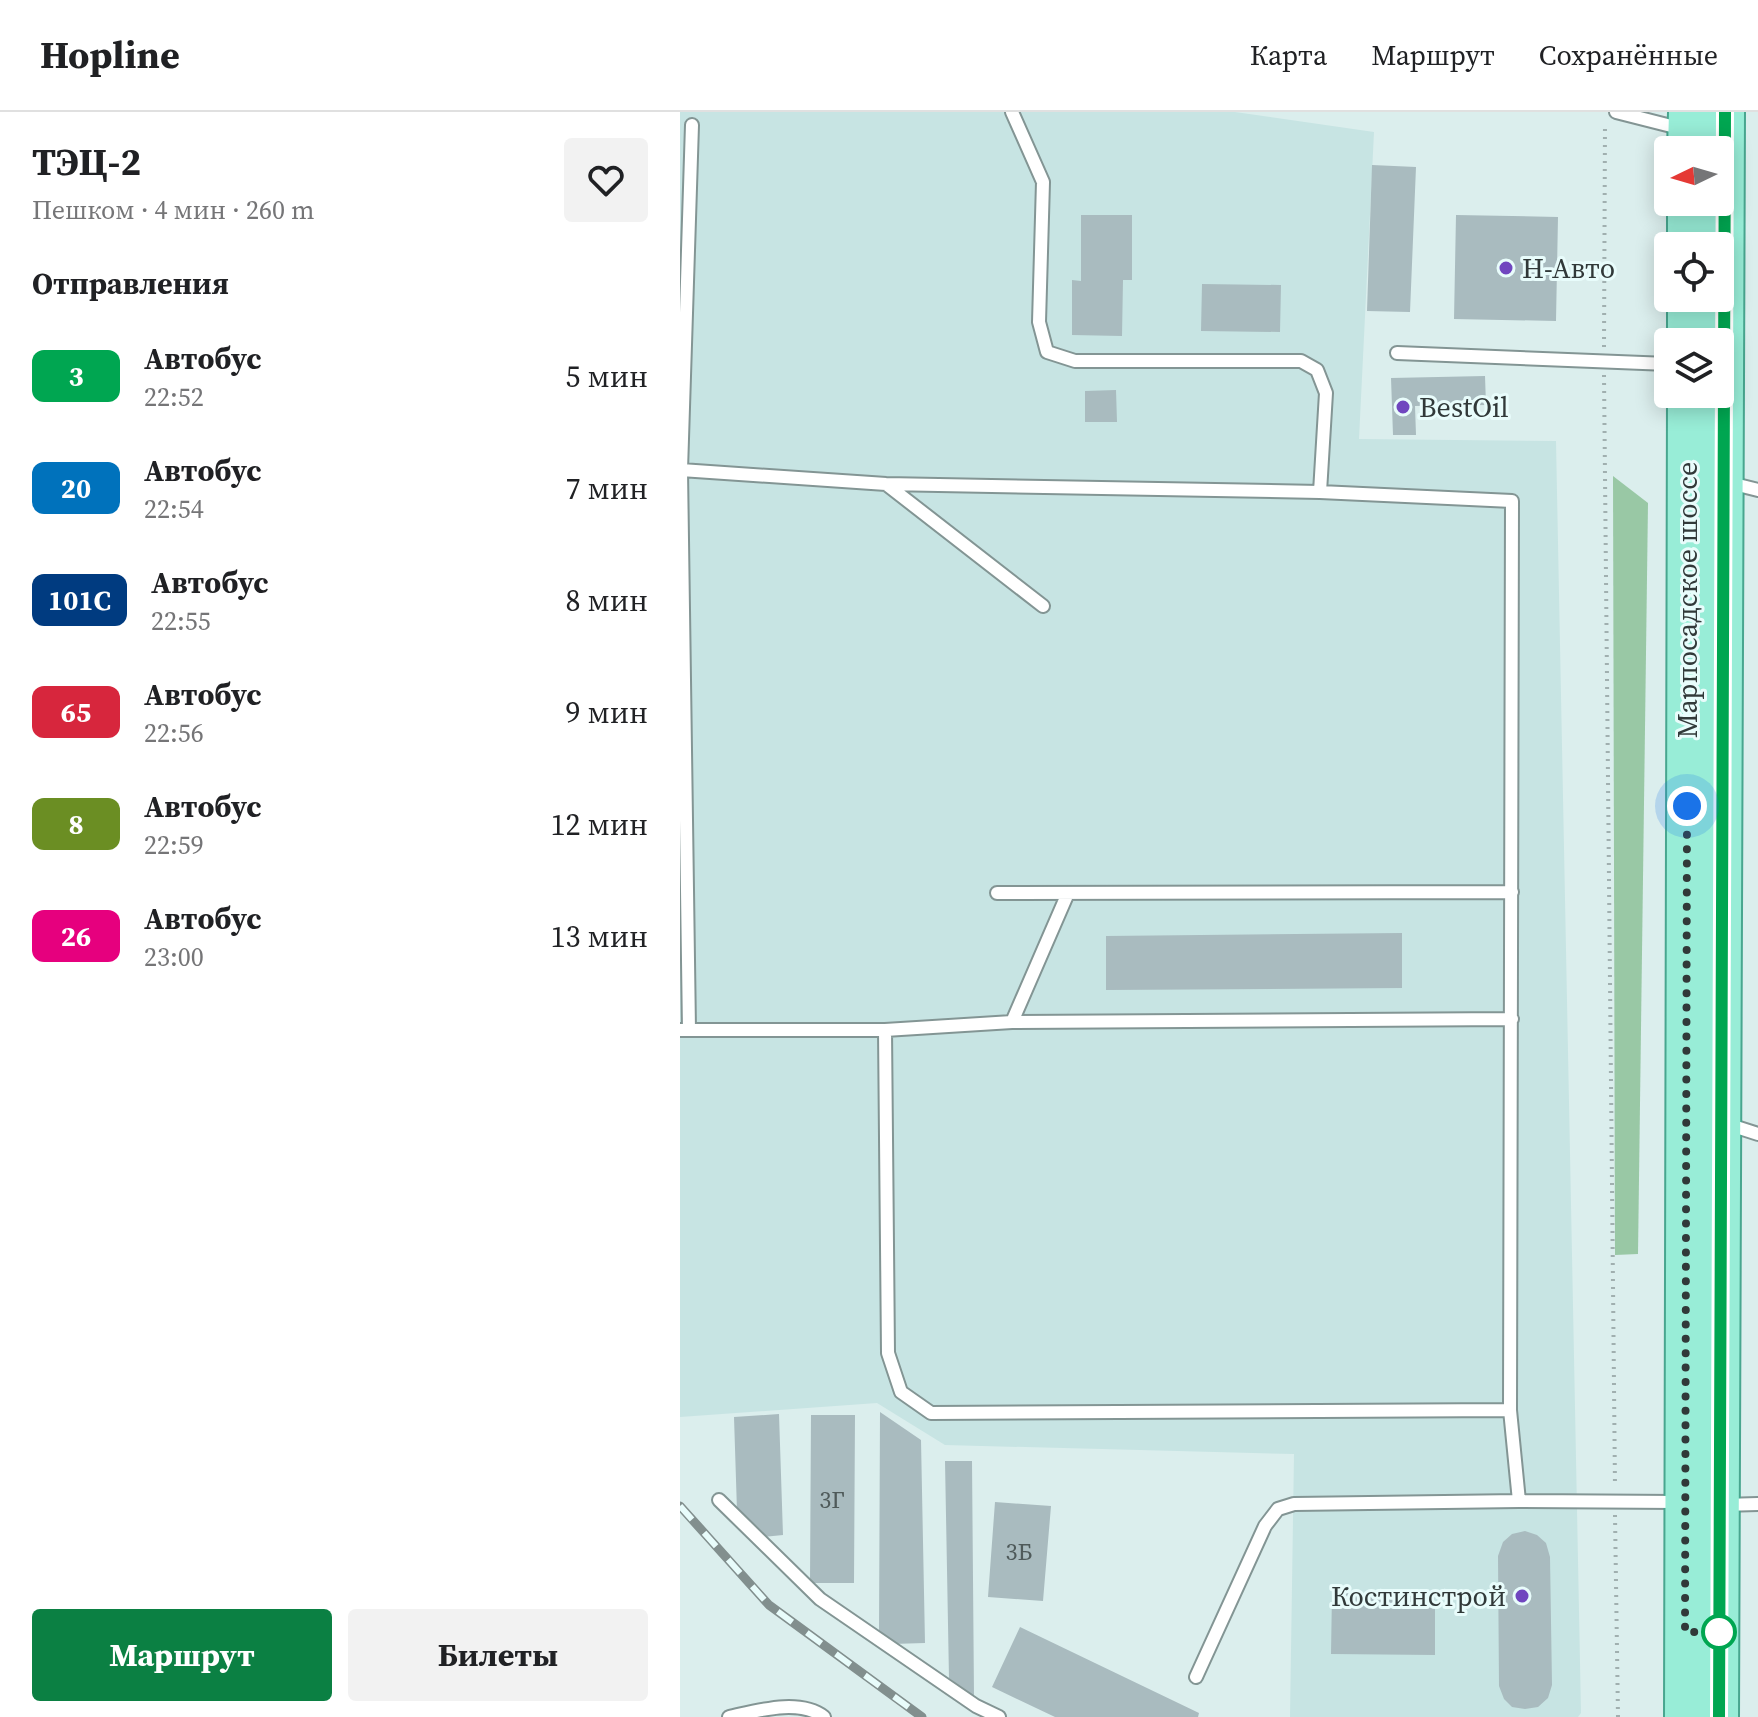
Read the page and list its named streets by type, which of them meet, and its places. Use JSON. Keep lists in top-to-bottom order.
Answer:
{
  "streets": {
    "main road": ["Марпосадское шоссе"]
  },
  "places": ["Н-Авто", "BestOil", "Костинстрой"],
  "lines": ["bus line 3"],
  "house_numbers": ["3Г", "3Б"],
  "north": "left",
  "page": {
    "header": "Hopline",
    "nav": ["Карта", "Маршрут", "Сохранённые"],
    "heading": [
      ["ТЭЦ-2", "Пешком · 4 мин · 260 m"],
      "Отправления"
    ],
    "list": [
      {
        "mark": "3",
        "name": "Автобус",
        "note": "22:52",
        "value": "5 мин"
      },
      {
        "mark": "20",
        "name": "Автобус",
        "note": "22:54",
        "value": "7 мин"
      },
      {
        "mark": "101С",
        "name": "Автобус",
        "note": "22:55",
        "value": "8 мин"
      },
      {
        "mark": "65",
        "name": "Автобус",
        "note": "22:56",
        "value": "9 мин"
      },
      {
        "mark": "8",
        "name": "Автобус",
        "note": "22:59",
        "value": "12 мин"
      },
      {
        "mark": "26",
        "name": "Автобус",
        "note": "23:00",
        "value": "13 мин"
      }
    ],
    "buttons": ["Маршрут", "Билеты"]
  }
}
